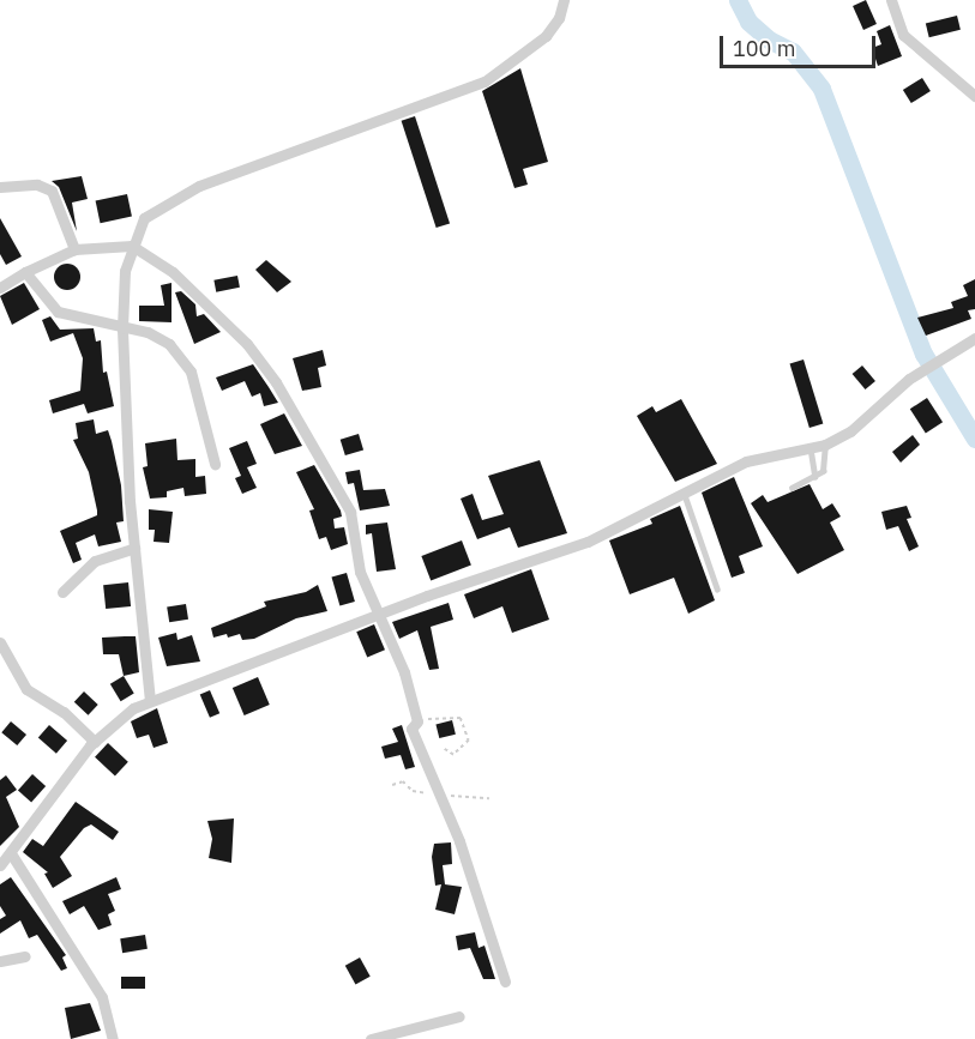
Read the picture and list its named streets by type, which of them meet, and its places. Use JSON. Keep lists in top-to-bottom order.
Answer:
{
  "scale_bar": "100 m"
}
